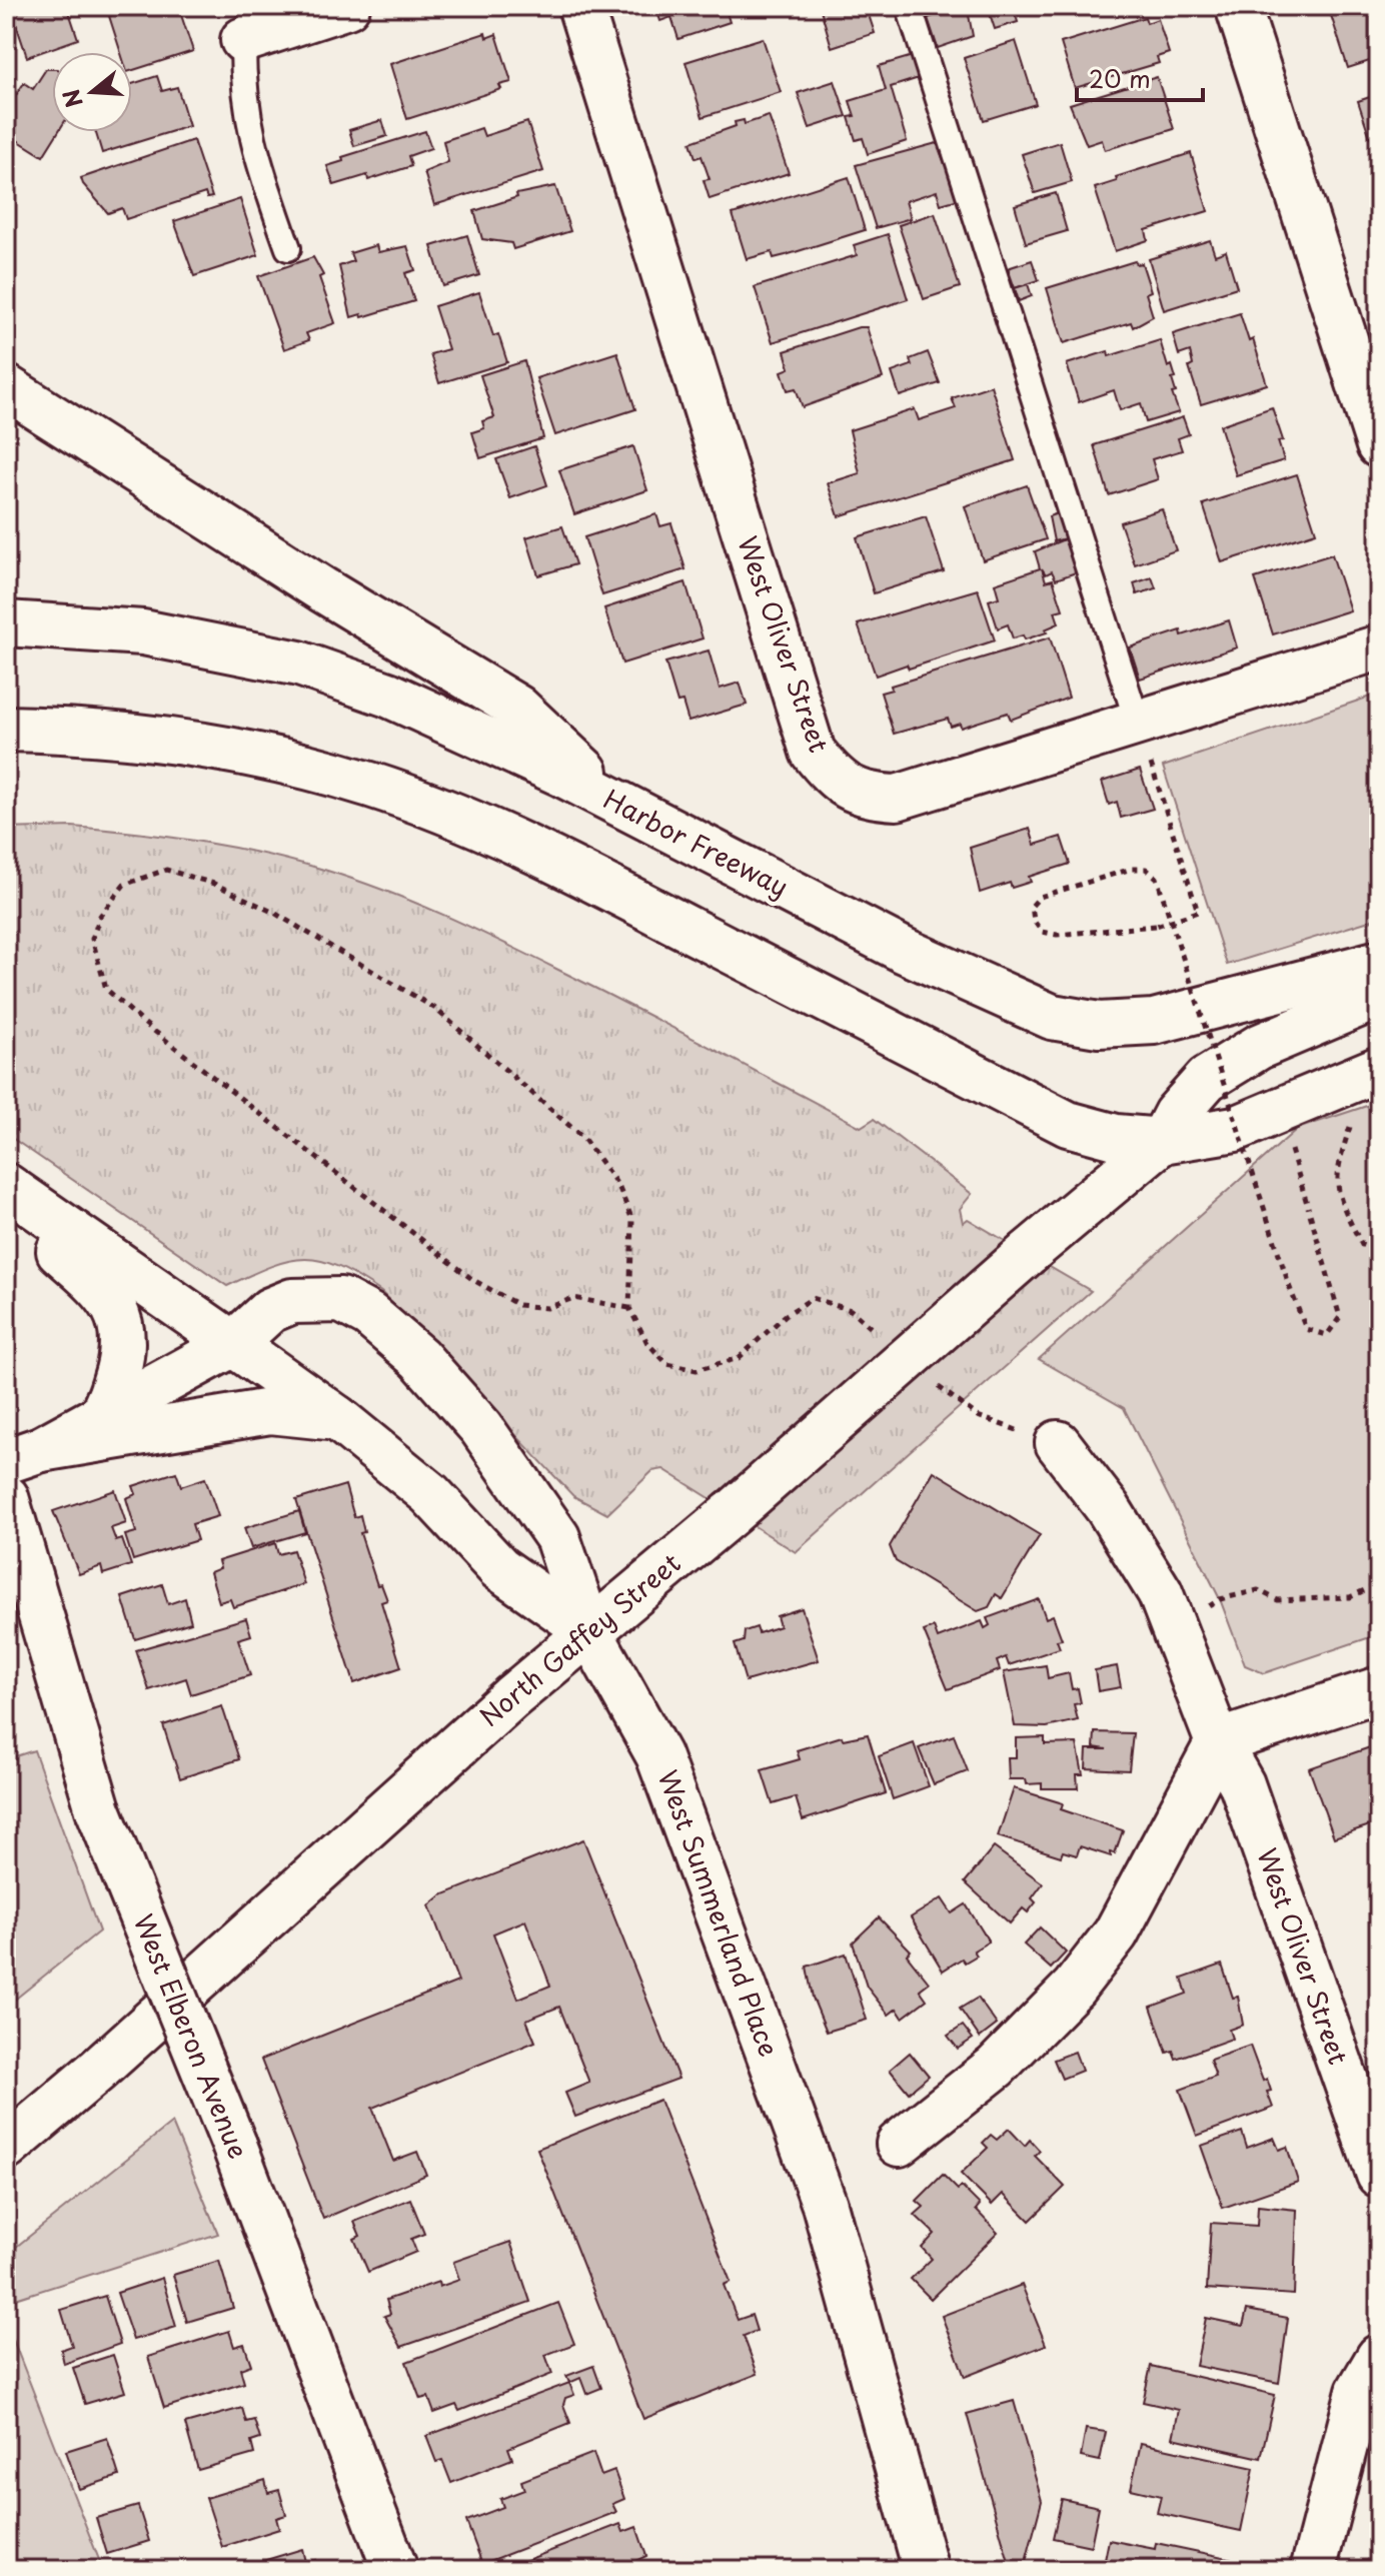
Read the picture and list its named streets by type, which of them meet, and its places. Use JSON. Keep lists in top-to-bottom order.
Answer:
{
  "streets": {
    "main road": [
      "West Oliver Street",
      "Harbor Freeway",
      "North Gaffey Street",
      "West Summerland Place",
      "West Elberon Avenue"
    ]
  },
  "crossings": [
    ["North Gaffey Street", "West Summerland Place"]
  ],
  "scale_bar": "20 m",
  "north": "left"
}
